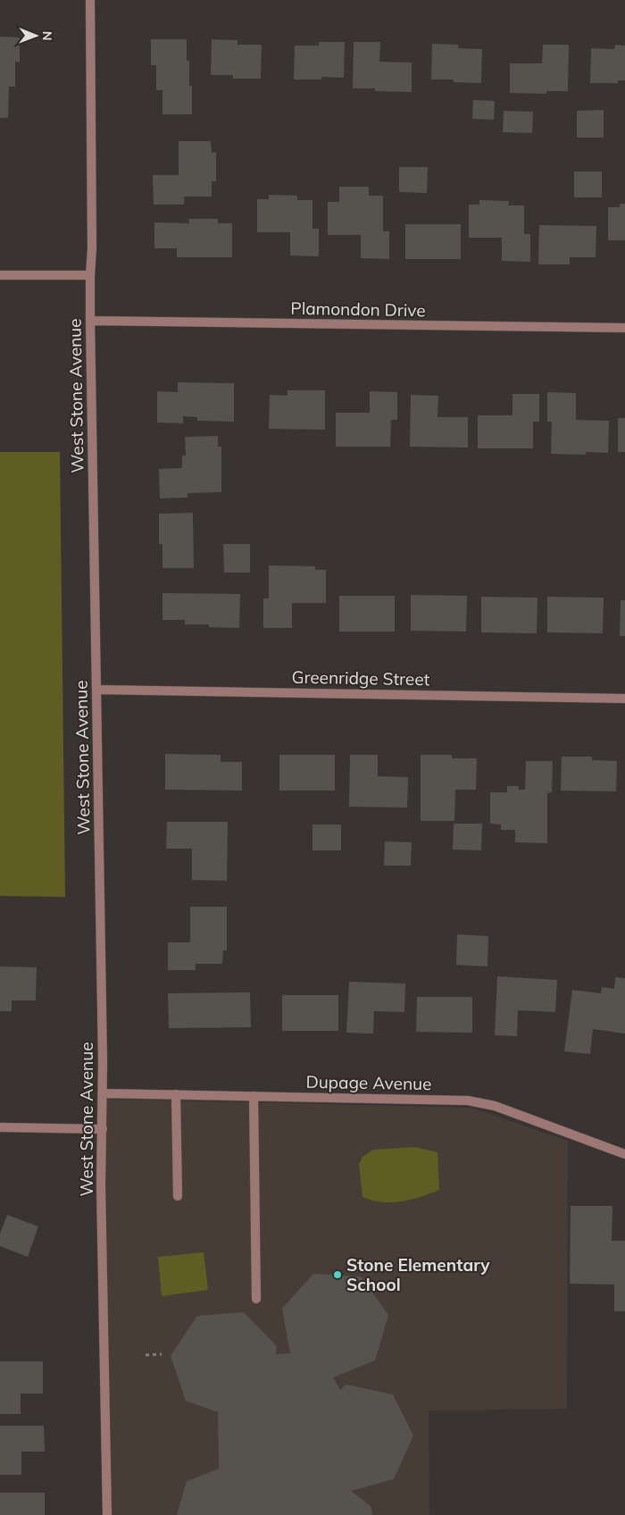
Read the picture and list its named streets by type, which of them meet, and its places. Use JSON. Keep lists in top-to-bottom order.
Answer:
{
  "streets": {
    "street": [
      "Plamondon Drive",
      "West Stone Avenue",
      "Greenridge Street",
      "Dupage Avenue"
    ]
  },
  "crossings": [
    ["Plamondon Drive", "West Stone Avenue"],
    ["West Stone Avenue", "Greenridge Street"],
    ["West Stone Avenue", "Dupage Avenue"]
  ],
  "places": ["Stone Elementary School"],
  "north": "right"
}
